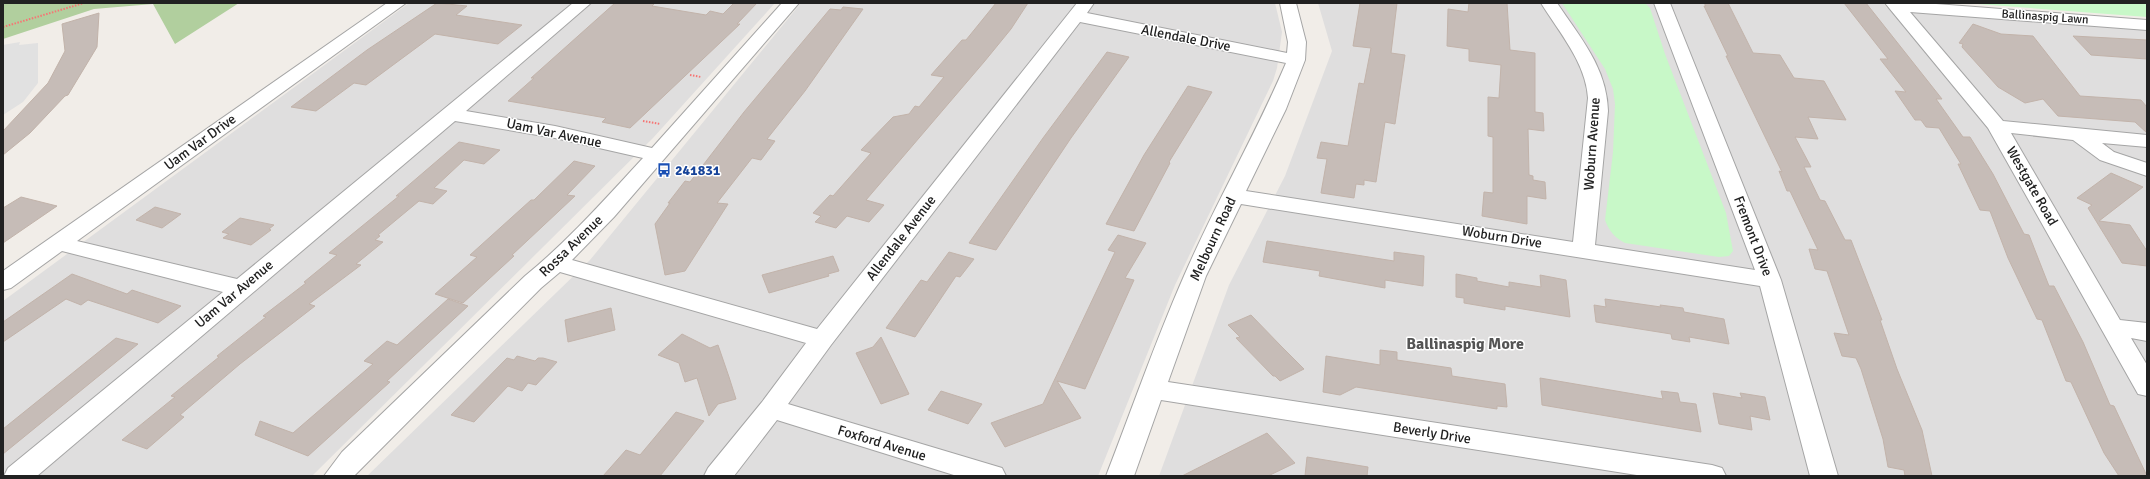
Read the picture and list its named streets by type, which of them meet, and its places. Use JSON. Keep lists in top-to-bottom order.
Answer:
{
  "streets": {
    "street": [
      "Ballinaspig Lawn",
      "Allendale Drive",
      "Uam Var Avenue",
      "Uam Var Drive",
      "Woburn Avenue",
      "Westgate Road",
      "Fremont Drive",
      "Woburn Drive",
      "Allendale Avenue",
      "Melbourn Road",
      "Rossa Avenue",
      "Beverly Drive",
      "Foxford Avenue"
    ]
  },
  "crossings": [
    ["Ballinaspig Lawn", "Westgate Road"],
    ["Allendale Drive", "Allendale Avenue"],
    ["Allendale Drive", "Melbourn Road"],
    ["Uam Var Avenue", "Rossa Avenue"],
    ["Woburn Avenue", "Woburn Drive"],
    ["Fremont Drive", "Woburn Drive"],
    ["Woburn Drive", "Melbourn Road"],
    ["Allendale Avenue", "Foxford Avenue"],
    ["Melbourn Road", "Beverly Drive"]
  ],
  "districts": ["Ballinaspig More"],
  "places": {
    "bus stop": ["241831"]
  }
}
